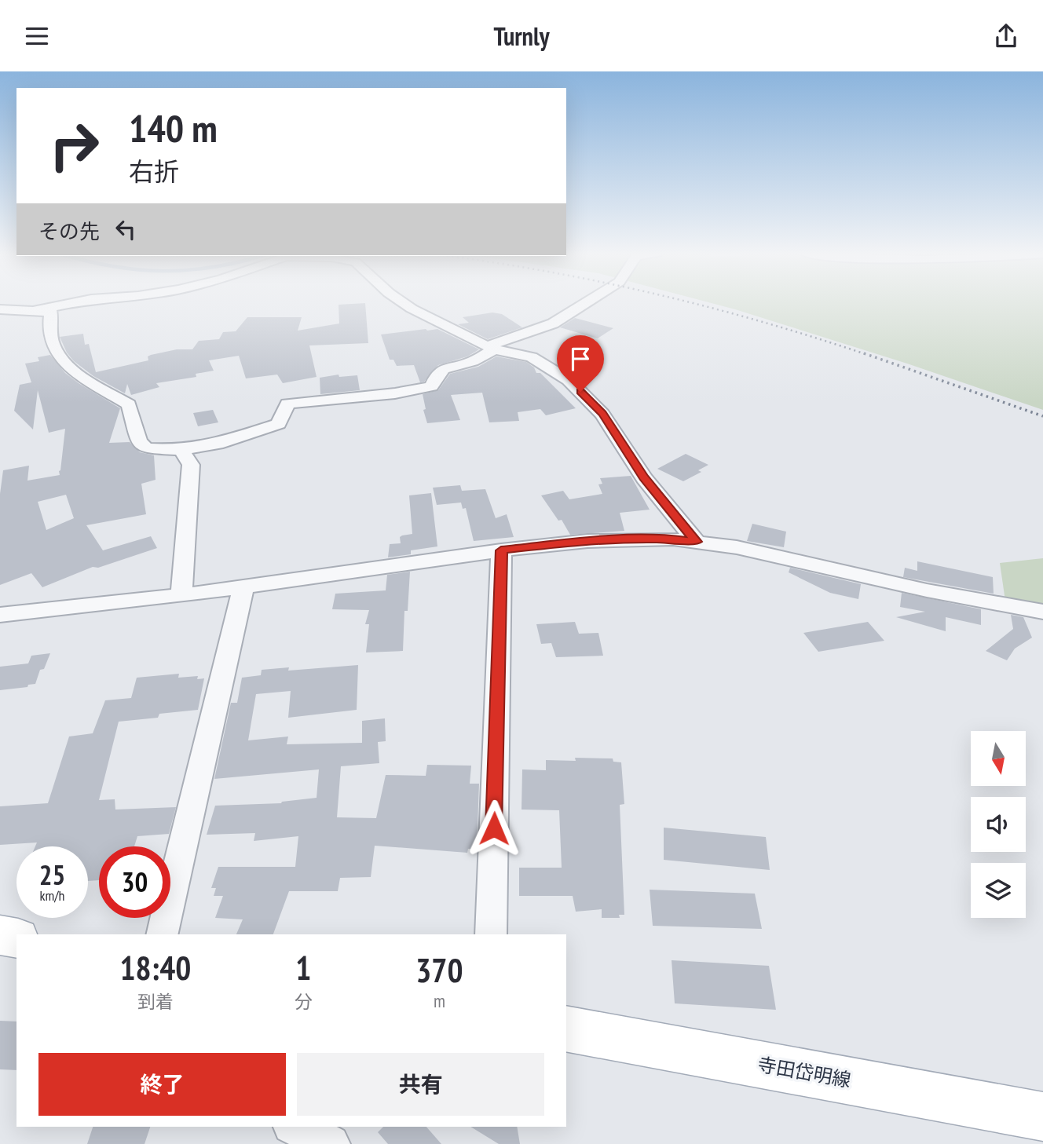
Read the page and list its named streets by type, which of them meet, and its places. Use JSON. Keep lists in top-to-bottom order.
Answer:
{
  "streets": {
    "main road": ["寺田岱明線"]
  },
  "north": "bottom",
  "page": {
    "header": "Turnly",
    "turn": ["140 m", "右折"],
    "then": "その先",
    "speed": "25 km/h",
    "limit": "30",
    "eta": [
      "18:40",
      "到着",
      "1",
      "分",
      "370",
      "m"
    ],
    "buttons": ["終了", "共有"]
  }
}
